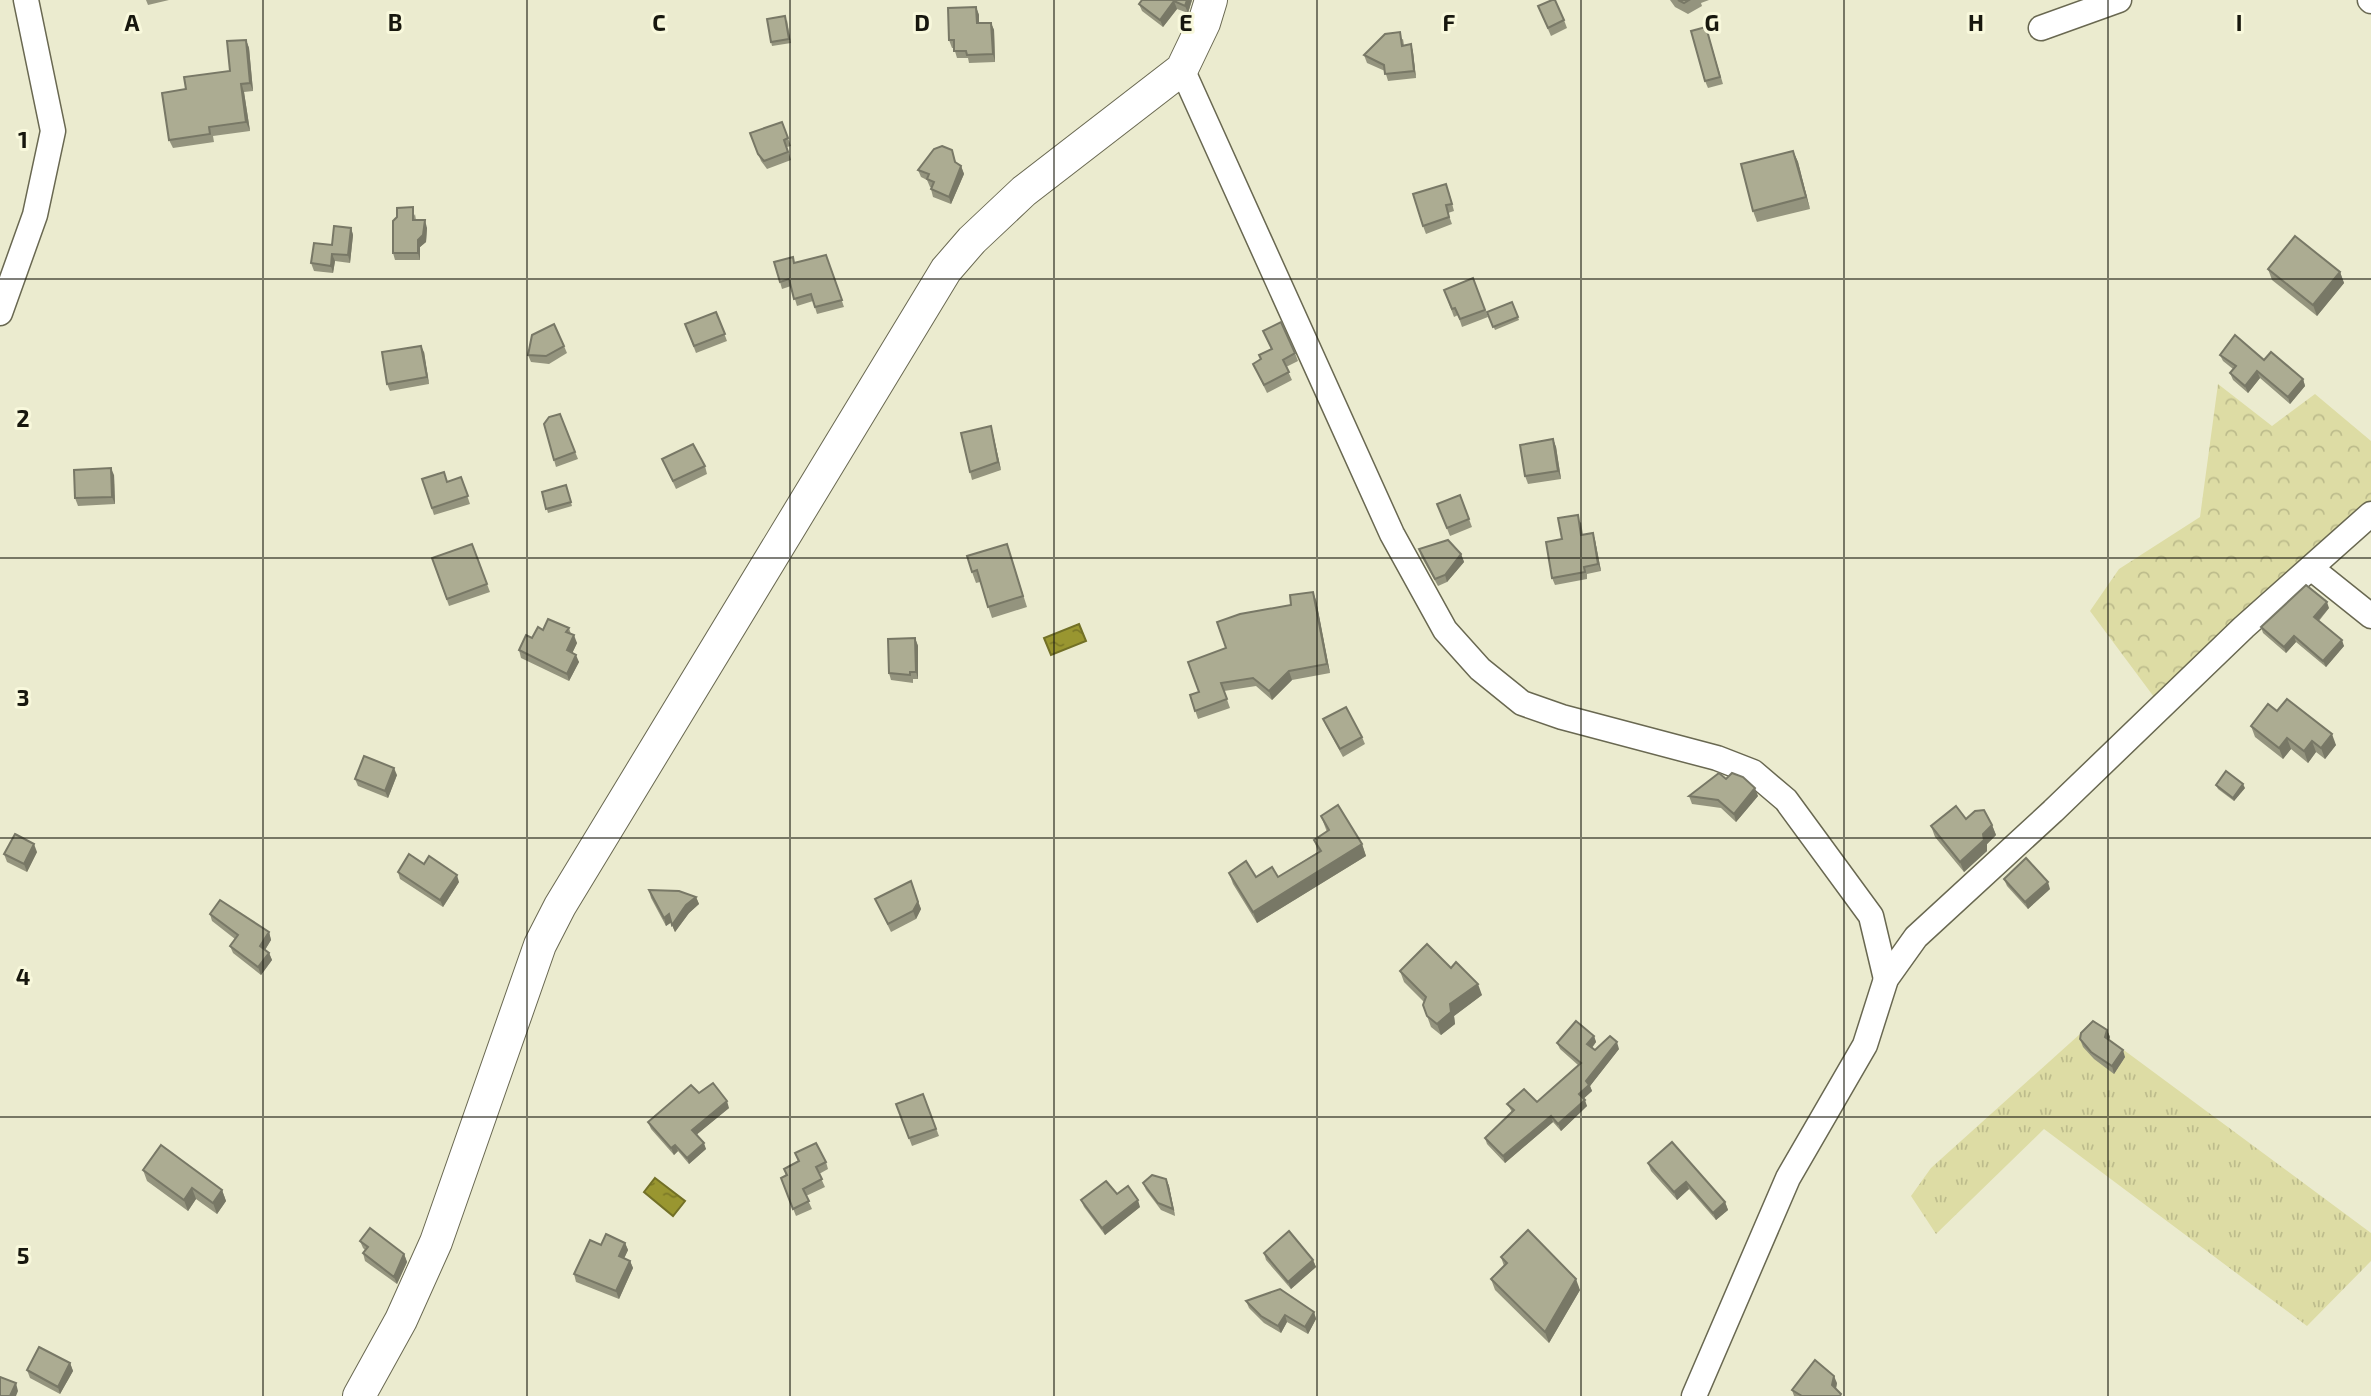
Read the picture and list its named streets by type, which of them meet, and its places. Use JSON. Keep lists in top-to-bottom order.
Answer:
{
  "grid": {
    "columns": [
      "A",
      "B",
      "C",
      "D",
      "E",
      "F",
      "G",
      "H",
      "I"
    ],
    "rows": [
      "1",
      "2",
      "3",
      "4",
      "5"
    ]
  }
}
